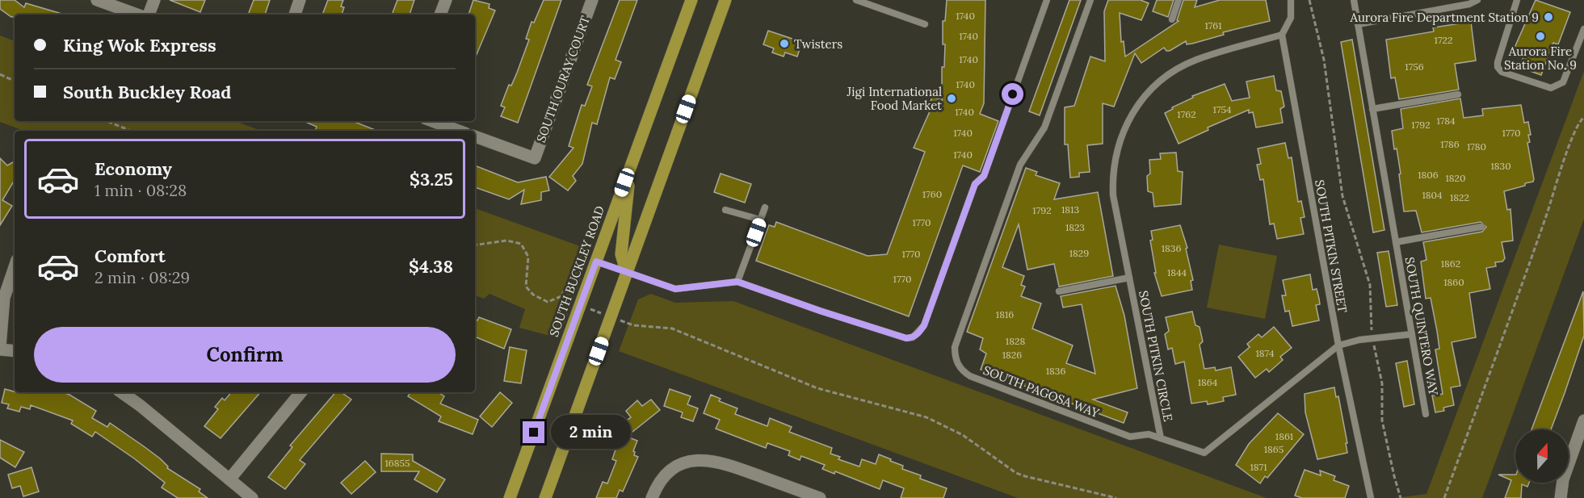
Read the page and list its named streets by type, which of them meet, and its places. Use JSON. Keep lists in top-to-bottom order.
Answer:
{
  "streets": {
    "main road": ["SOUTH BUCKLEY ROAD"],
    "street": ["SOUTH OURAY COURT"],
    "lane": [
      "SOUTH PITKIN STREET",
      "SOUTH QUINTERO WAY",
      "SOUTH PITKIN CIRCLE",
      "SOUTH PAGOSA WAY"
    ]
  },
  "crossings": [
    ["SOUTH PITKIN STREET", "SOUTH PITKIN CIRCLE"],
    ["SOUTH PITKIN STREET", "SOUTH PAGOSA WAY"],
    ["SOUTH QUINTERO WAY", "SOUTH PAGOSA WAY"],
    ["SOUTH PITKIN CIRCLE", "SOUTH PAGOSA WAY"]
  ],
  "places": [
    "Aurora Fire Department Station 9",
    "Aurora Fire Station No. 9",
    "Twisters",
    "Jigi International Food Market"
  ],
  "house_numbers": [
    "1740",
    "1761",
    "1740",
    "1722",
    "1740",
    "1756",
    "1740",
    "1754",
    "1740",
    "1762",
    "1784",
    "1792",
    "1740",
    "1770",
    "1786",
    "1780",
    "1740",
    "1830",
    "1806",
    "1820",
    "1760",
    "1804",
    "1822",
    "1813",
    "1792",
    "1770",
    "1823",
    "1836",
    "1829",
    "1770",
    "1862",
    "1844",
    "1770",
    "1860",
    "1816",
    "1828",
    "1874",
    "1826",
    "1836",
    "1864",
    "1861",
    "1865",
    "16855",
    "1871"
  ],
  "north": "top",
  "page": {
    "banner": ["King Wok Express", "South Buckley Road"],
    "list": [
      {
        "name": "Economy",
        "note": "1 min · 08:28",
        "value": "$3.25"
      },
      {
        "name": "Comfort",
        "note": "2 min · 08:29",
        "value": "$4.38"
      }
    ],
    "buttons": "Confirm",
    "bubble": "2 min"
  }
}
